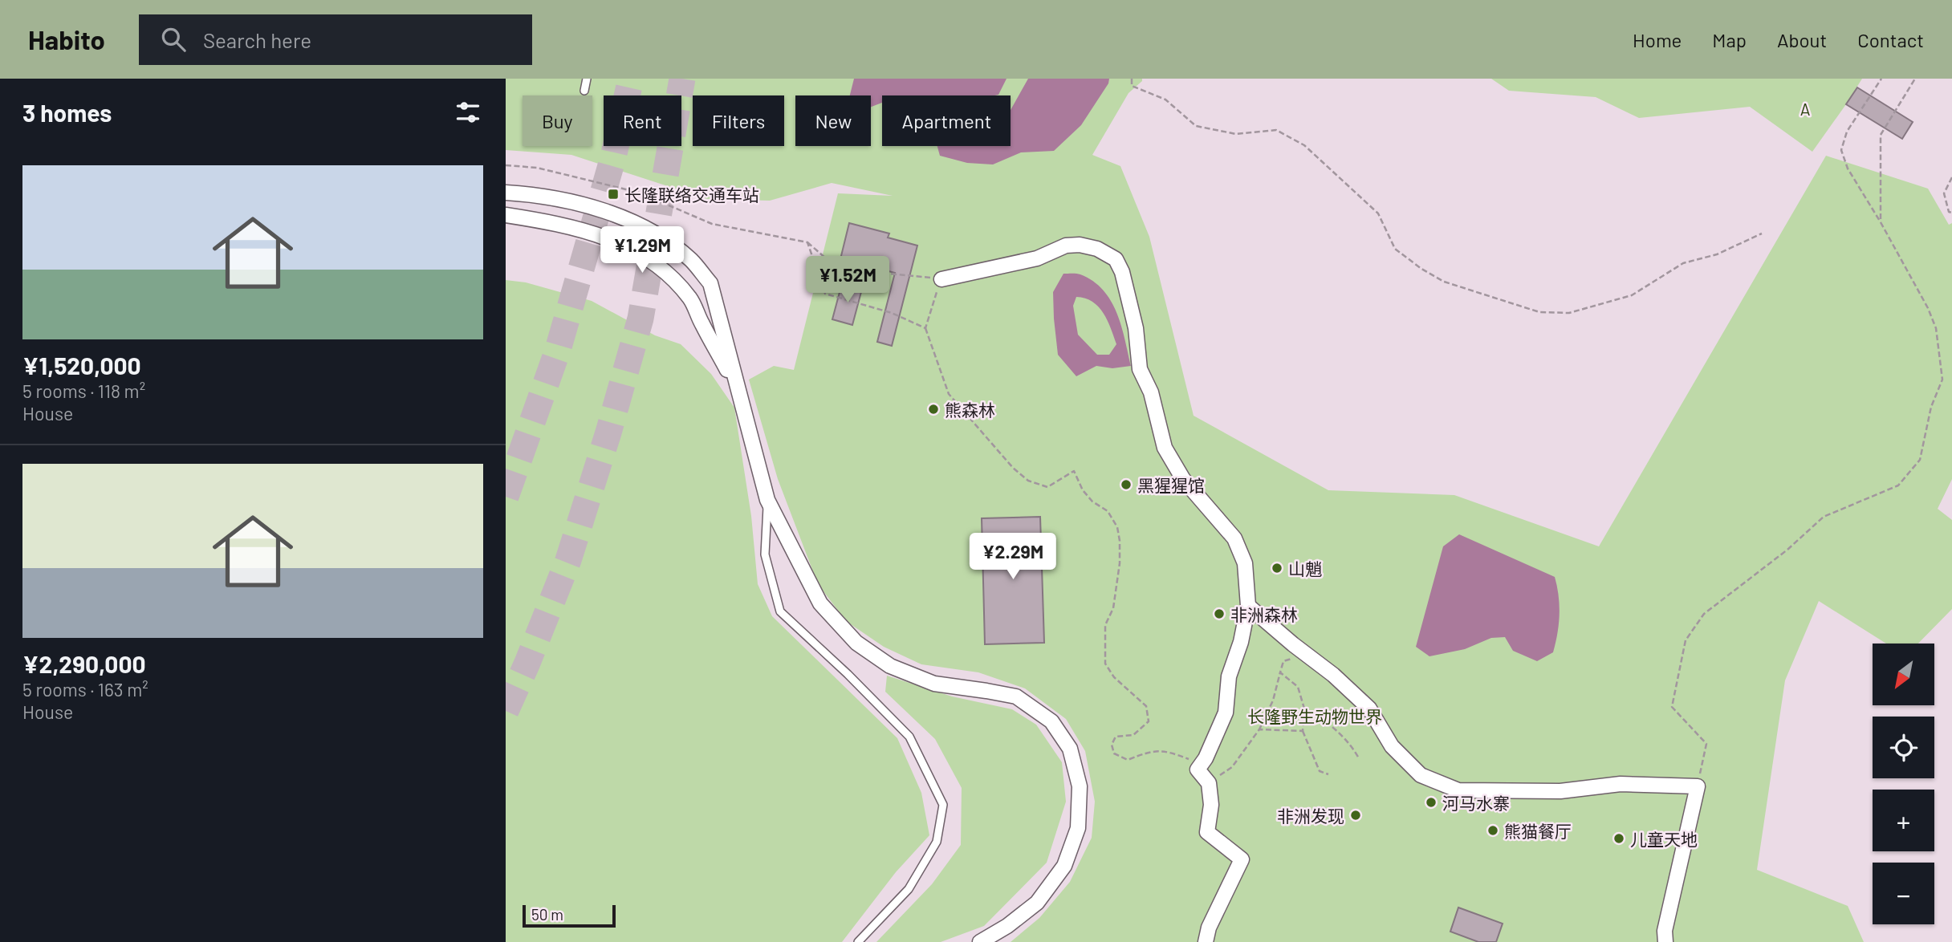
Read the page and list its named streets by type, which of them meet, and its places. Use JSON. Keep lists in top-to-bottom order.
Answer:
{
  "parks": ["A", "长隆野生动物世界"],
  "places": {
    "transit": ["长隆联络交通车站"],
    "other": [
      "熊森林",
      "黑猩猩馆",
      "山魈",
      "非洲森林",
      "河马水寨",
      "非洲发现",
      "熊猫餐厅",
      "儿童天地"
    ]
  },
  "scale_bar": "50 m",
  "north": "bottom left",
  "page": {
    "header": "Habito",
    "search": "Search here",
    "nav": [
      "Home",
      "Map",
      "About",
      "Contact"
    ],
    "heading": "3 homes",
    "chip": [
      "Buy",
      "Rent",
      "Filters",
      "New",
      "Apartment"
    ],
    "list": [
      {
        "name": "¥1,520,000",
        "note": "5 rooms · 118 m² · House"
      },
      {
        "name": "¥2,290,000",
        "note": "5 rooms · 163 m² · House"
      }
    ],
    "price": ["¥1.29M", "¥1.52M", "¥2.29M"],
    "map_buttons": ["+", "−"],
    "scale": "50 m"
  }
}
